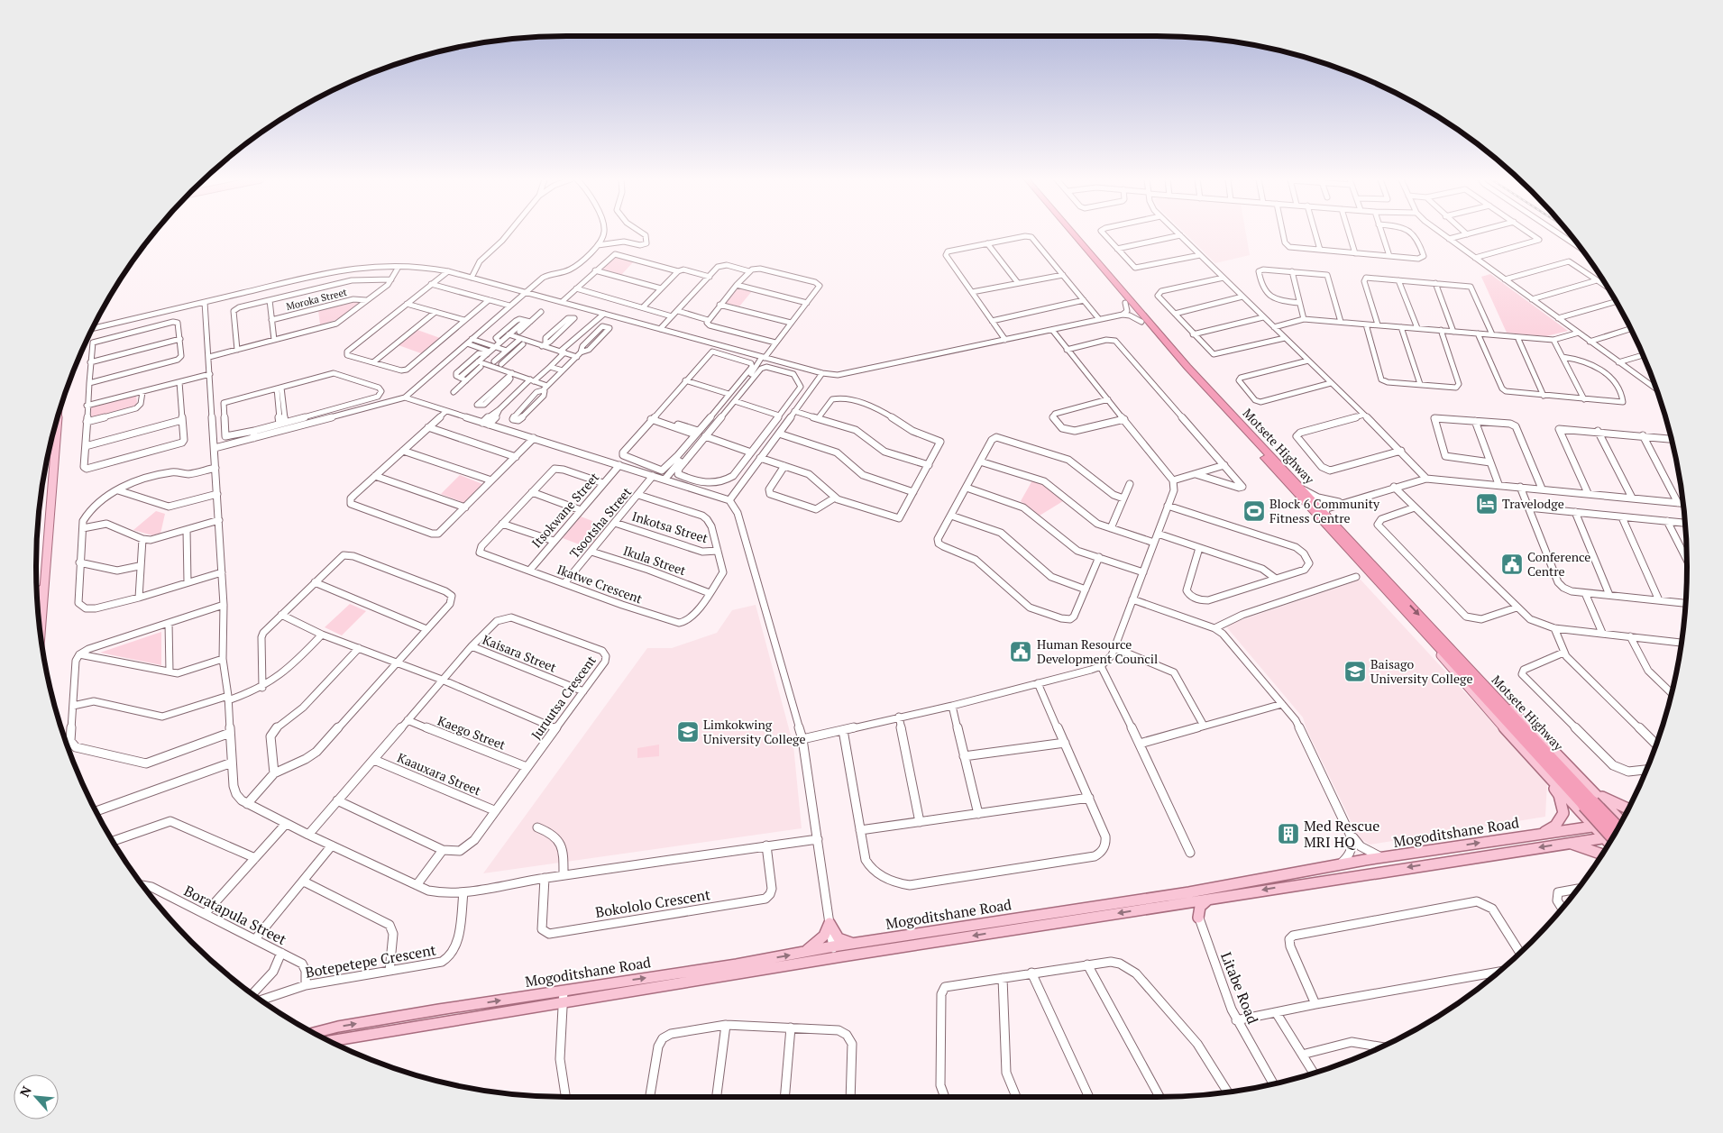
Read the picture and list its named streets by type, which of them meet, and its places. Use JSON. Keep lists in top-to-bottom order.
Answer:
{
  "streets": {
    "highway": ["Motsete Highway"],
    "main road": ["Mogoditshane Road"],
    "street": [
      "Moroka Street",
      "Itsokwane Street",
      "Tsootsha Street",
      "Inkotsa Street",
      "Ikula Street",
      "Ikatwe Crescent",
      "Kaisara Street",
      "Juruutsa Crescent",
      "Kaego Street",
      "Kaauxara Street",
      "Bokololo Crescent",
      "Boratapula Street",
      "Botepetepe Crescent",
      "Litabe Road"
    ]
  },
  "crossings": [
    ["Itsokwane Street", "Ikatwe Crescent"],
    ["Tsootsha Street", "Inkotsa Street"],
    ["Tsootsha Street", "Ikula Street"],
    ["Tsootsha Street", "Ikatwe Crescent"],
    ["Inkotsa Street", "Ikatwe Crescent"],
    ["Ikula Street", "Ikatwe Crescent"],
    ["Kaisara Street", "Juruutsa Crescent"],
    ["Juruutsa Crescent", "Kaego Street"],
    ["Juruutsa Crescent", "Kaauxara Street"],
    ["Mogoditshane Road", "Litabe Road"],
    ["Boratapula Street", "Botepetepe Crescent"]
  ],
  "places": {
    "hotel": ["Travelodge"],
    "sports": ["Block 6 Community Fitness Centre"],
    "public building": ["Conference Centre", "Human Resource Development Council"],
    "school or university": ["Baisago University College", "Limkokwing University College"],
    "building": ["Med Rescue MRI HQ"]
  },
  "north": "top left"
}
